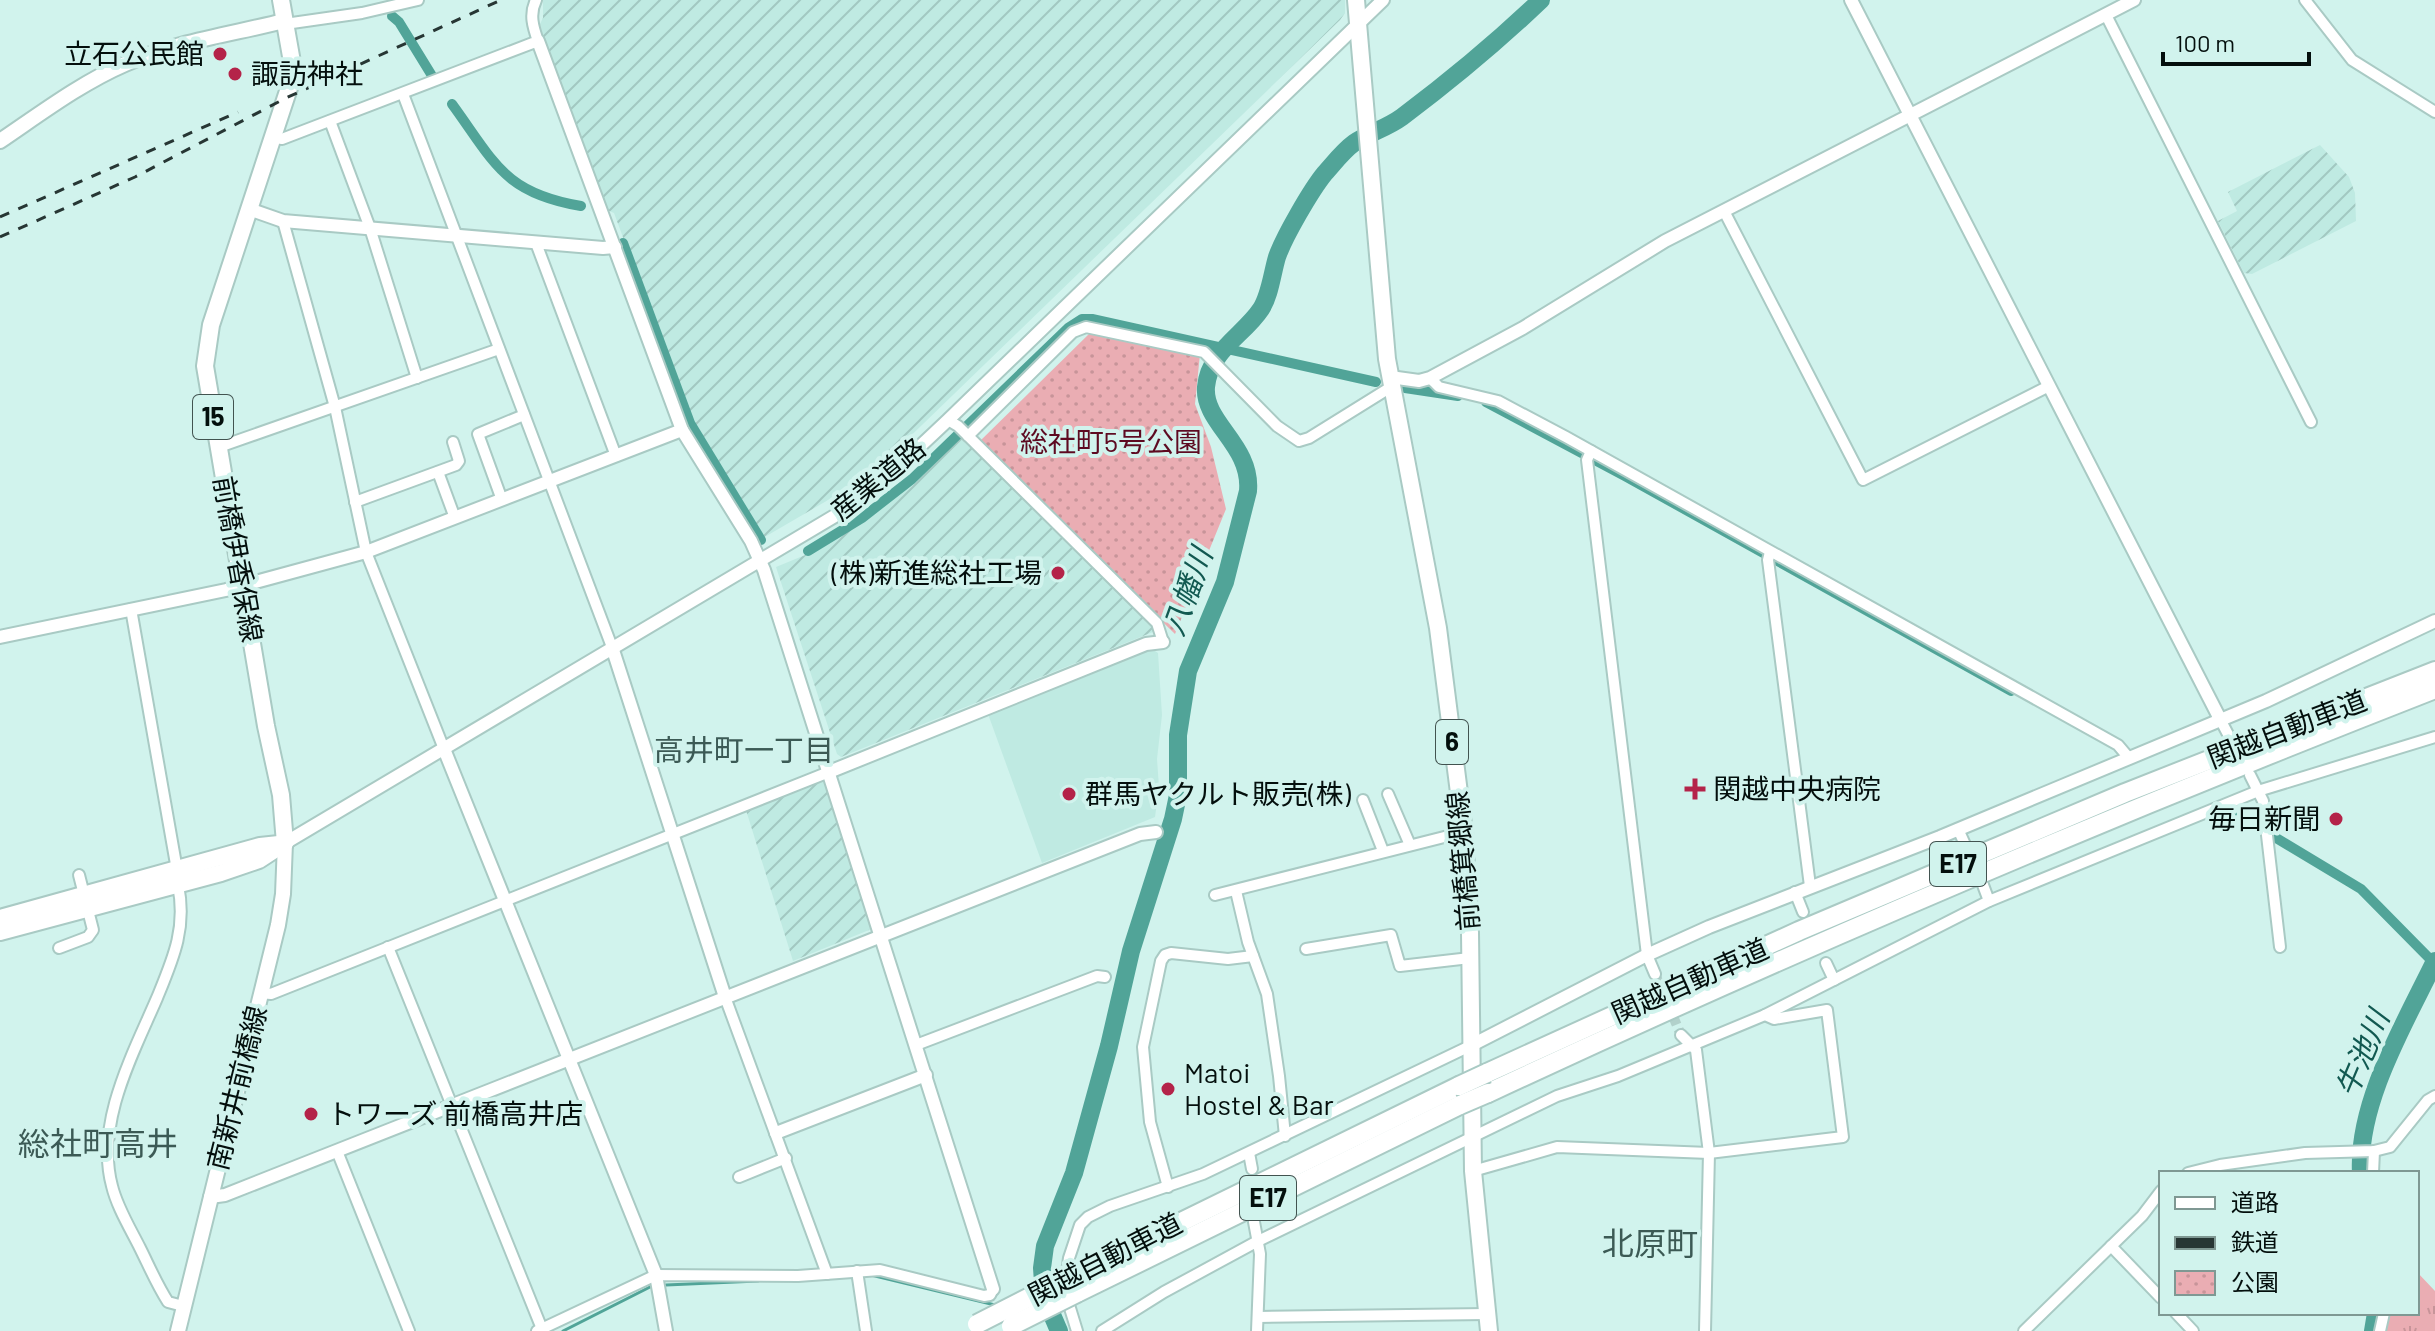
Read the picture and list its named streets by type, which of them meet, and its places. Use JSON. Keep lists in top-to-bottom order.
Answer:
{
  "streets": {
    "highway": ["関越自動車道", "E17"],
    "main road": [
      "15",
      "前橋伊香保線",
      "6",
      "前橋箕郷線",
      "南新井前橋線"
    ],
    "street": ["産業道路"]
  },
  "crossings": [
    ["産業道路", "前橋伊香保線"],
    ["産業道路", "6"],
    ["産業道路", "前橋箕郷線"],
    ["産業道路", "南新井前橋線"],
    ["前橋伊香保線", "南新井前橋線"],
    ["6", "前橋箕郷線"]
  ],
  "districts": ["高井町一丁目", "総社町高井", "北原町"],
  "water": ["八幡川", "牛池川"],
  "parks": ["総社町5号公園"],
  "places": {
    "other": [
      "立石公民館",
      "諏訪神社",
      "(株)新進総社工場",
      "群馬ヤクルト販売(株)",
      "毎日新聞",
      "Matoi Hostel & Bar",
      "トワーズ 前橋高井店"
    ],
    "health": ["関越中央病院"]
  },
  "legend": ["道路", "鉄道", "公園"],
  "scale_bar": "100 m"
}
